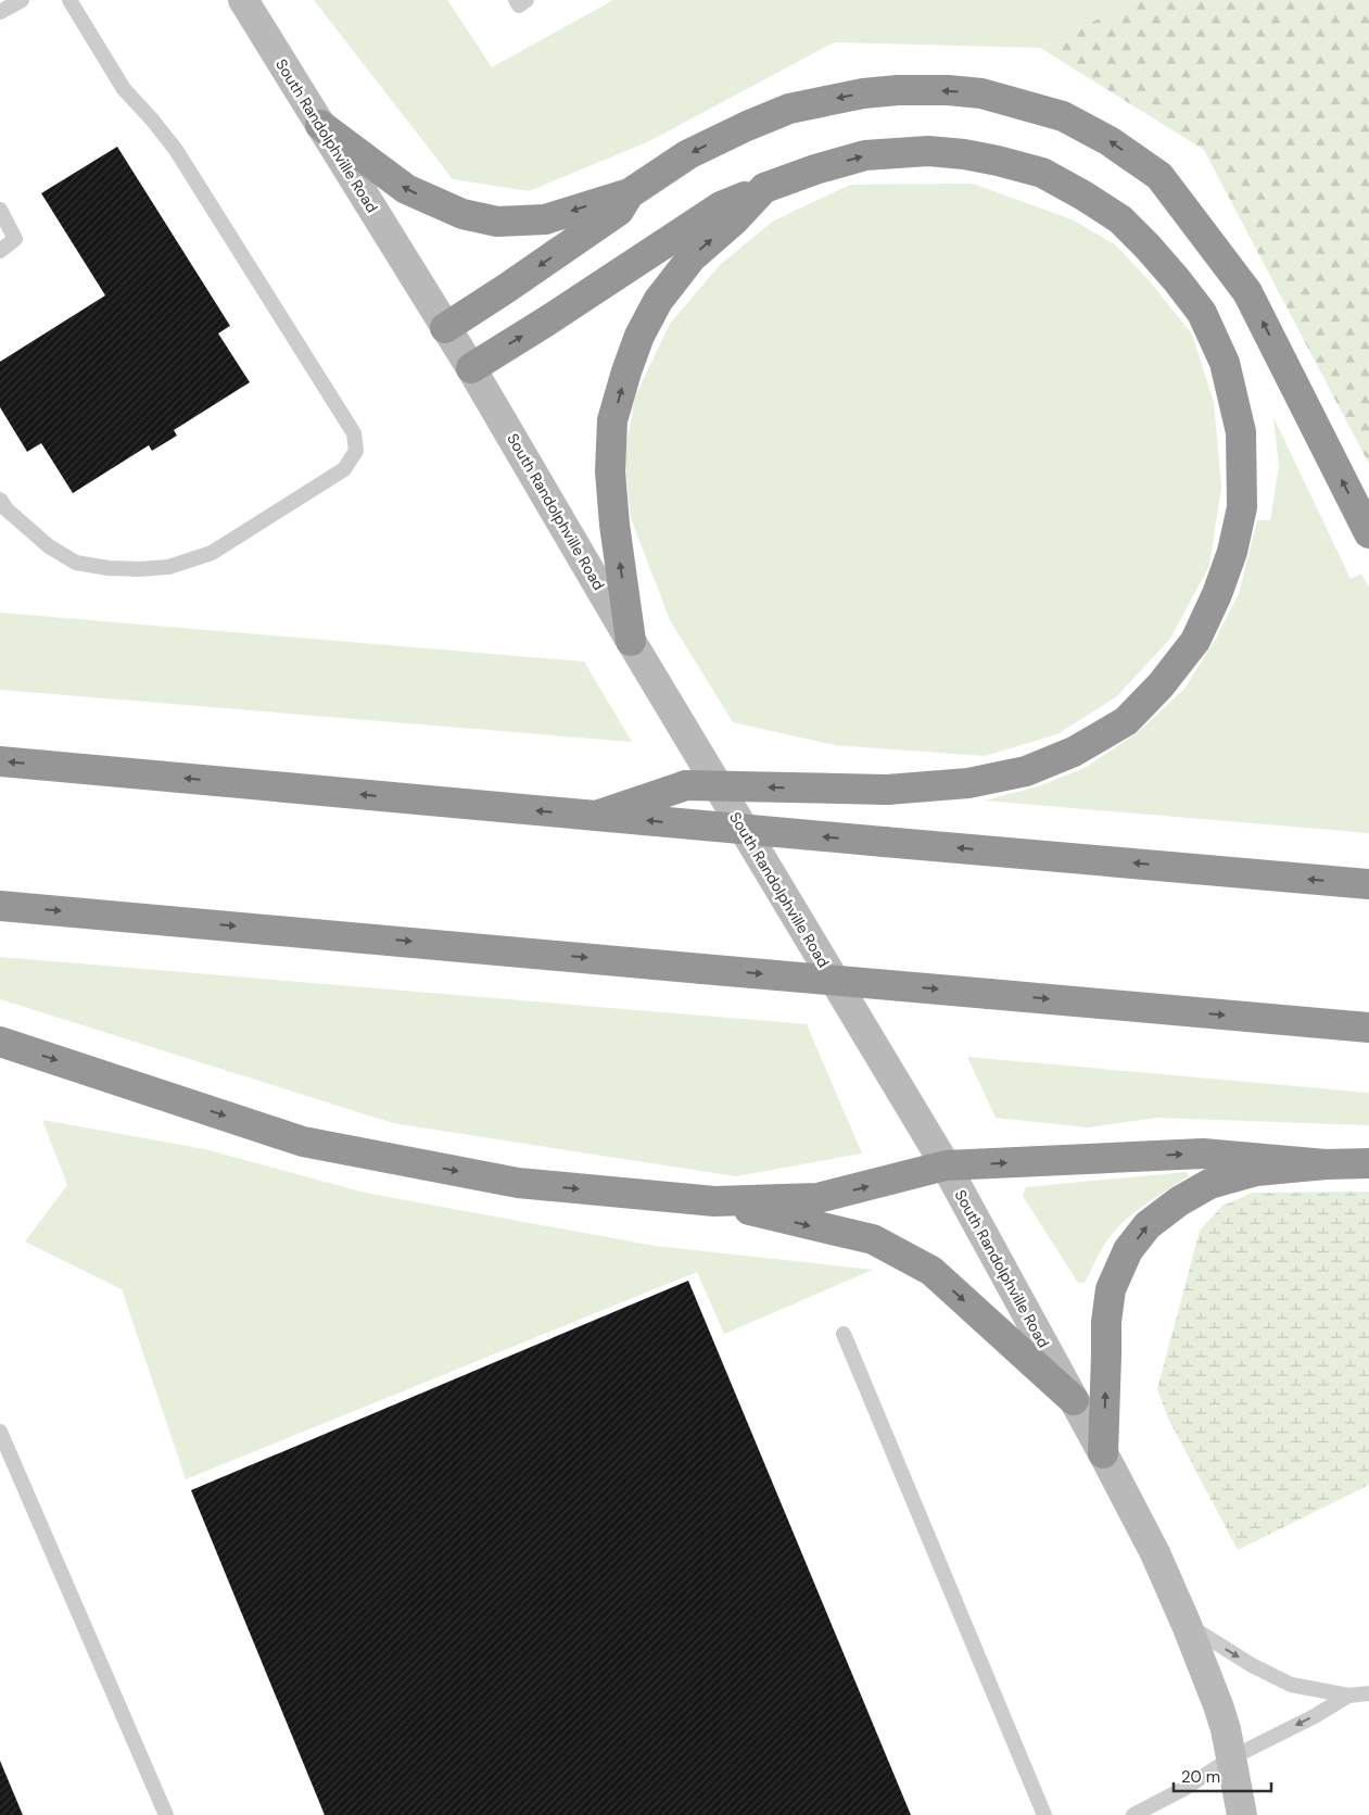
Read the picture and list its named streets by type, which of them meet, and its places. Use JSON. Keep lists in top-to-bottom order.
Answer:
{
  "streets": {
    "main road": ["South Randolphville Road"]
  },
  "scale_bar": "20 m"
}
